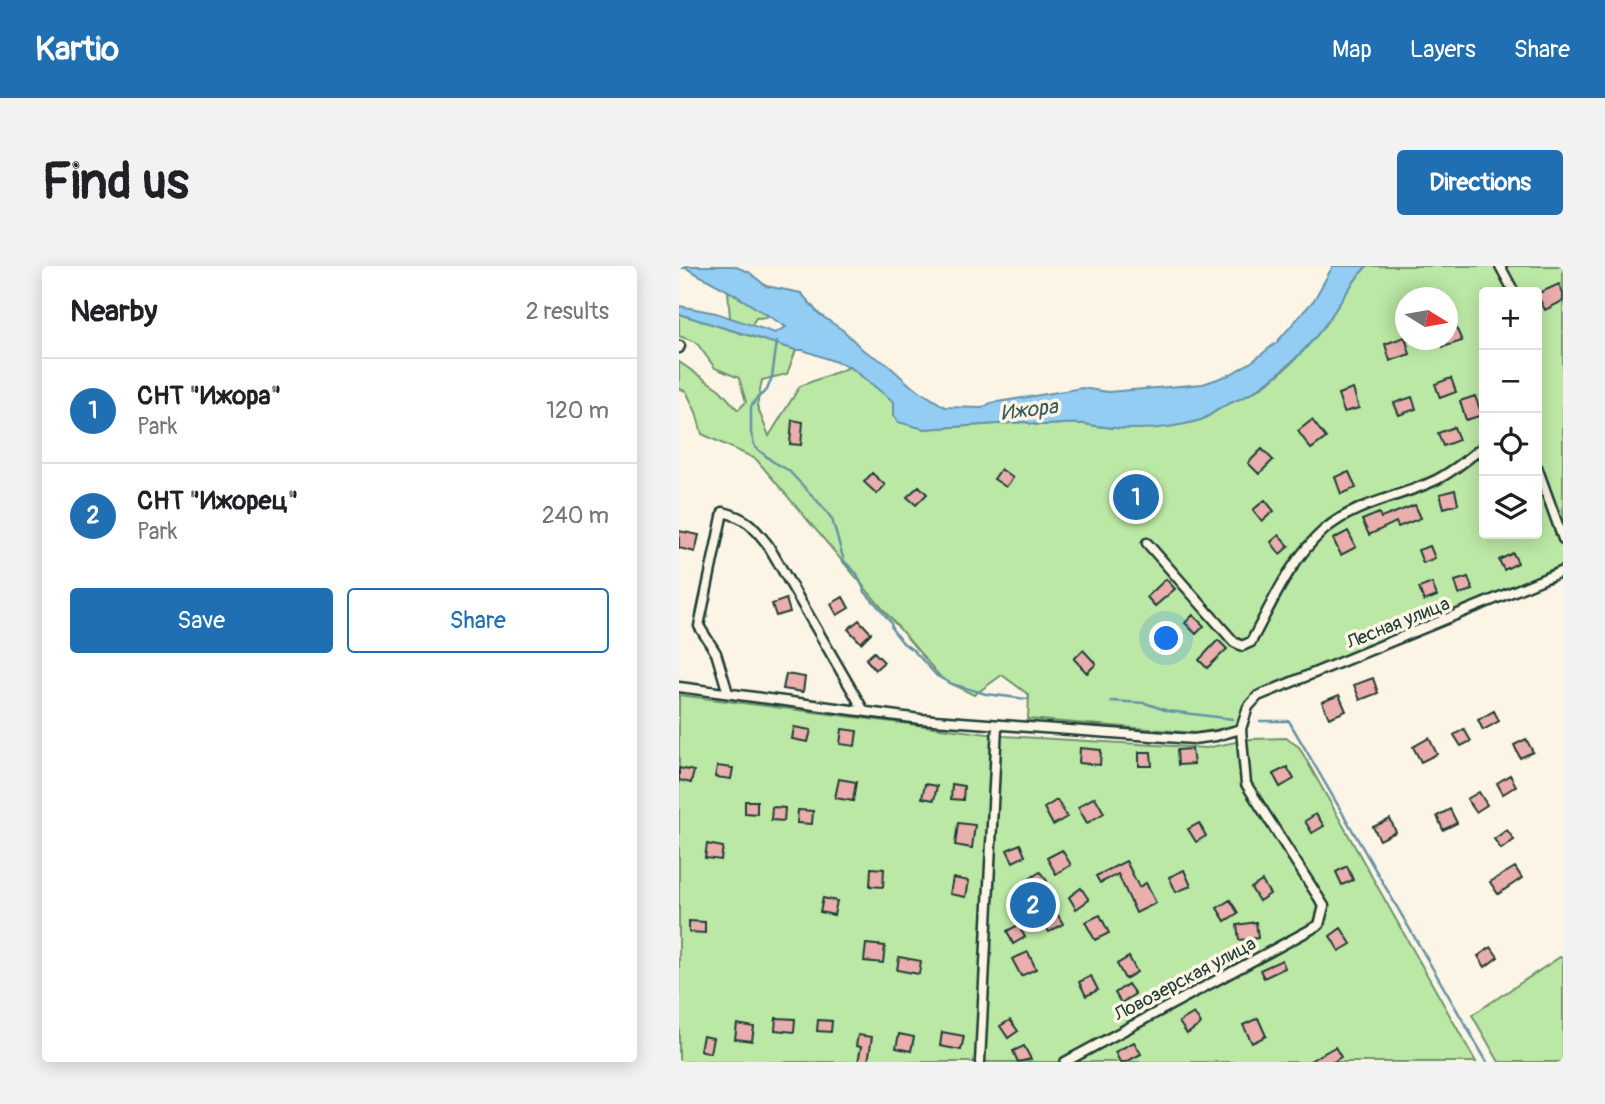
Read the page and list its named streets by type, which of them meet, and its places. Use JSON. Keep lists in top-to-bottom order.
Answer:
{
  "streets": {
    "street": ["Лесная улица", "Ловозерская улица"]
  },
  "crossings": [
    ["Лесная улица", "Ловозерская улица"]
  ],
  "water": ["Ижора"],
  "north": "right",
  "page": {
    "header": "Kartio",
    "nav": ["Map", "Layers", "Share"],
    "buttons": [
      "Directions",
      ["Save", "Share"]
    ],
    "title": "Find us",
    "heading": ["Nearby", "2 results"],
    "map_buttons": ["+", "−"],
    "list": [
      {
        "mark": "1",
        "name": "СНТ \"Ижора\"",
        "note": "Park",
        "value": "120 m"
      },
      {
        "mark": "2",
        "name": "СНТ \"Ижорец\"",
        "note": "Park",
        "value": "240 m"
      }
    ],
    "pins": ["1", "2"]
  }
}
